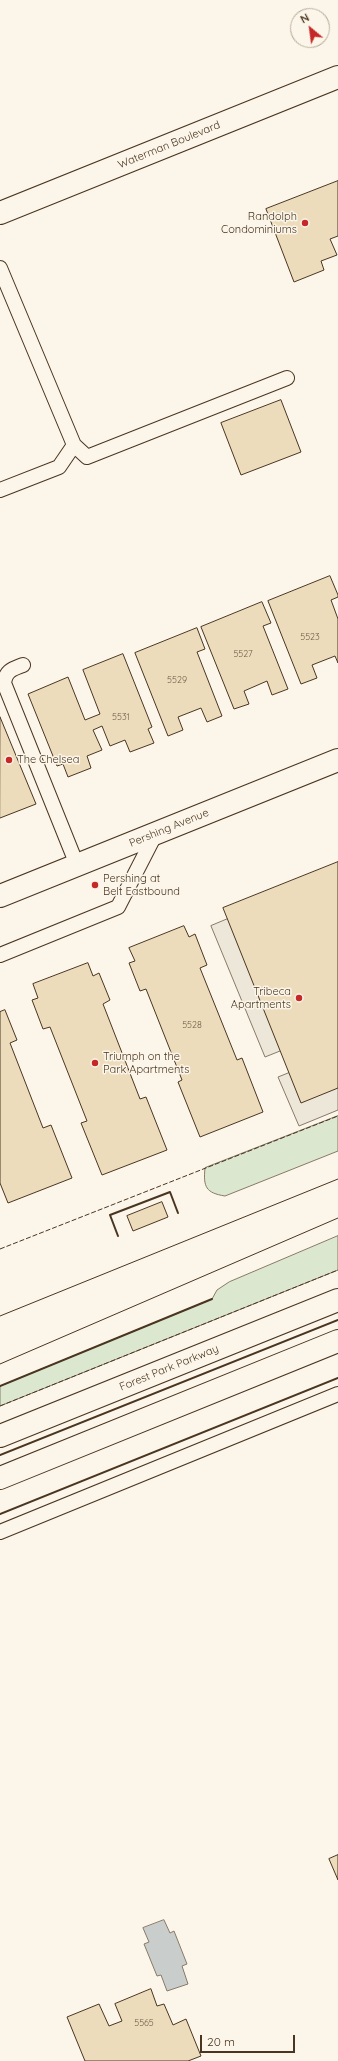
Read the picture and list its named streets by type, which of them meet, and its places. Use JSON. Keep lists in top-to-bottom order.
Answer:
{
  "streets": {
    "street": ["Waterman Boulevard", "Pershing Avenue", "Forest Park Parkway"]
  },
  "places": [
    "Randolph Condominiums",
    "The Chelsea",
    "Pershing at Belt Eastbound",
    "Tribeca Apartments",
    "Triumph on the Park Apartments"
  ],
  "house_numbers": [
    "5523",
    "5527",
    "5529",
    "5531",
    "5528",
    "5565"
  ],
  "scale_bar": "20 m",
  "north": "top left"
}
